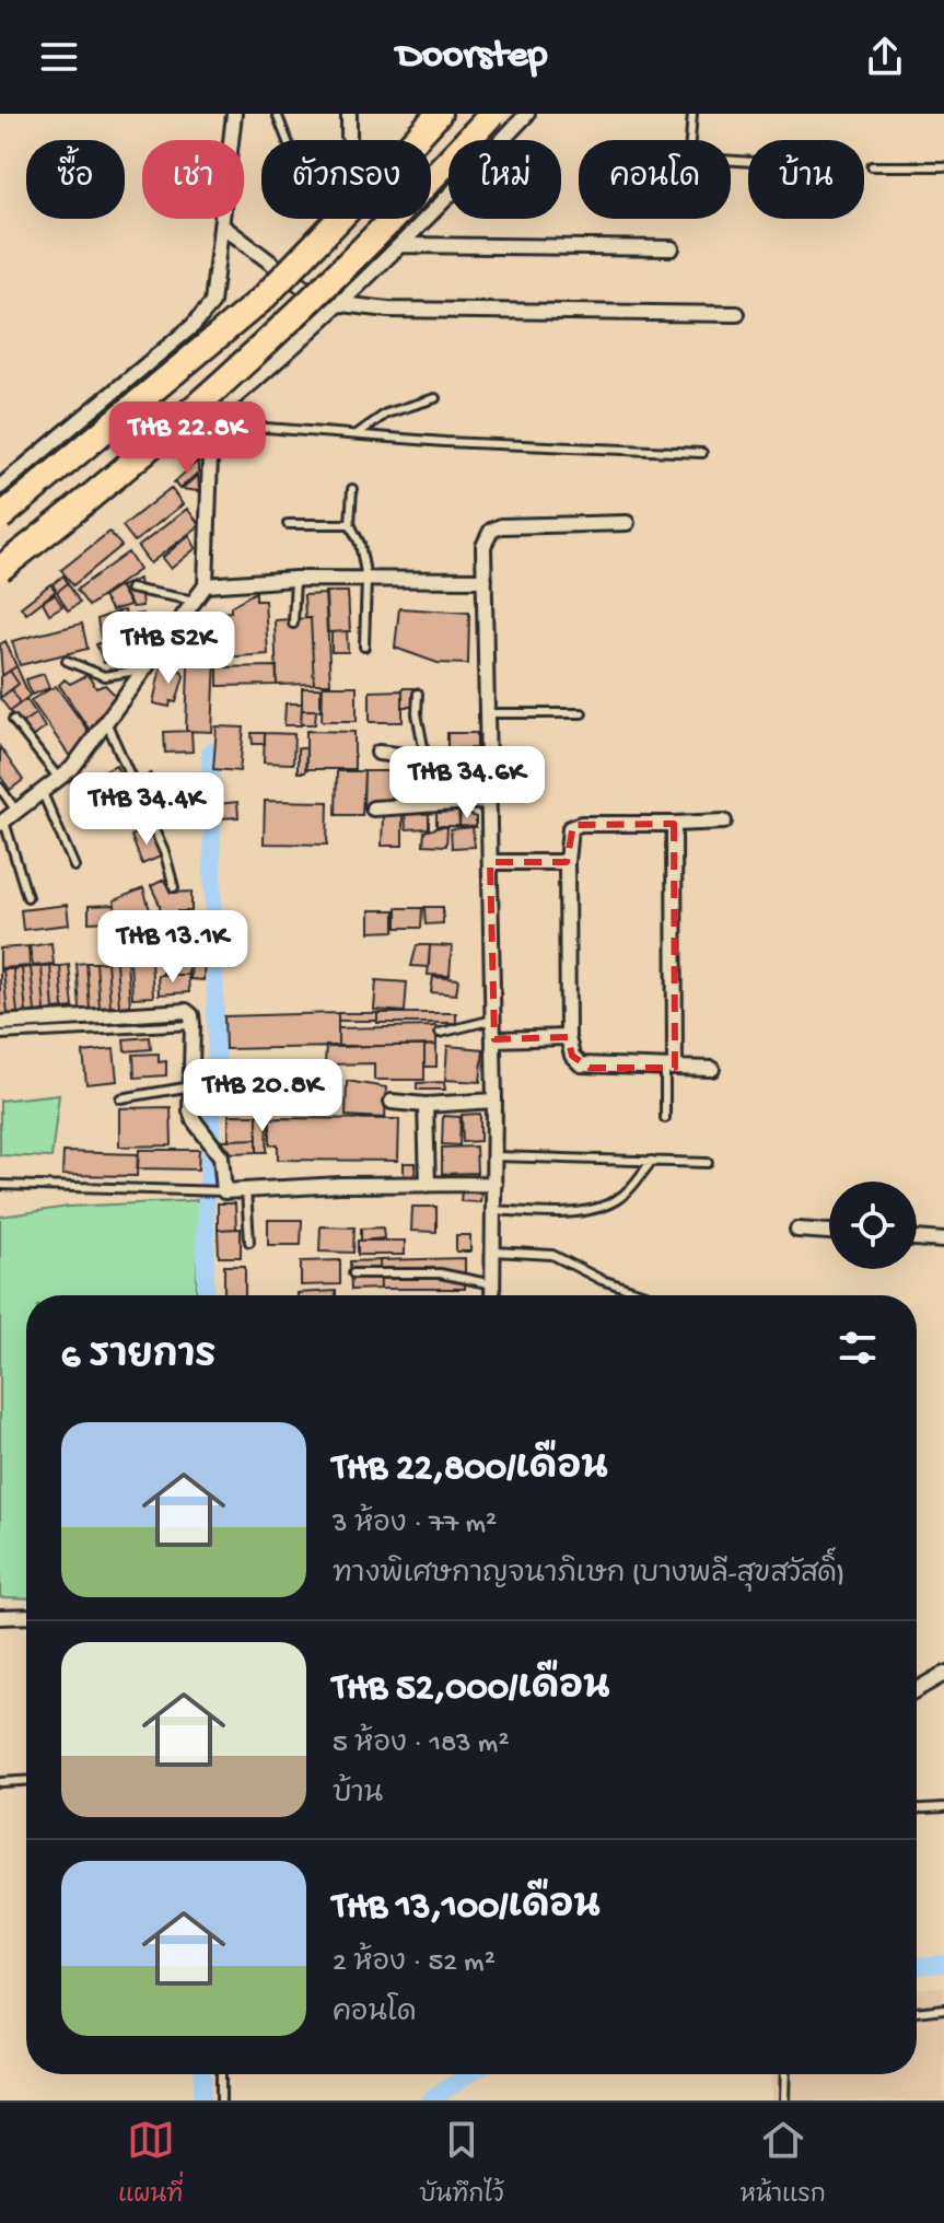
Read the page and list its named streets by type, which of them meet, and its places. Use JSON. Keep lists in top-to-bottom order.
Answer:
{
  "page": {
    "header": "Doorstep",
    "chip": [
      "ซื้อ",
      "เช่า",
      "ตัวกรอง",
      "ใหม่",
      "คอนโด",
      "บ้าน"
    ],
    "price": [
      "THB 22.8K",
      "THB 52K",
      "THB 34.6K",
      "THB 34.4K",
      "THB 13.1K",
      "THB 20.8K"
    ],
    "heading": "6 รายการ",
    "list": [
      {
        "name": "THB 22,800/เดือน",
        "note": "3 ห้อง · 77 m² · ทางพิเศษกาญจนาภิเษก (บางพลี-สุขสวัสดิ์)"
      },
      {
        "name": "THB 52,000/เดือน",
        "note": "5 ห้อง · 183 m² · บ้าน"
      },
      {
        "name": "THB 13,100/เดือน",
        "note": "2 ห้อง · 52 m² · คอนโด"
      }
    ],
    "tabs": ["แผนที่", "บันทึกไว้", "หน้าแรก"]
  }
}
